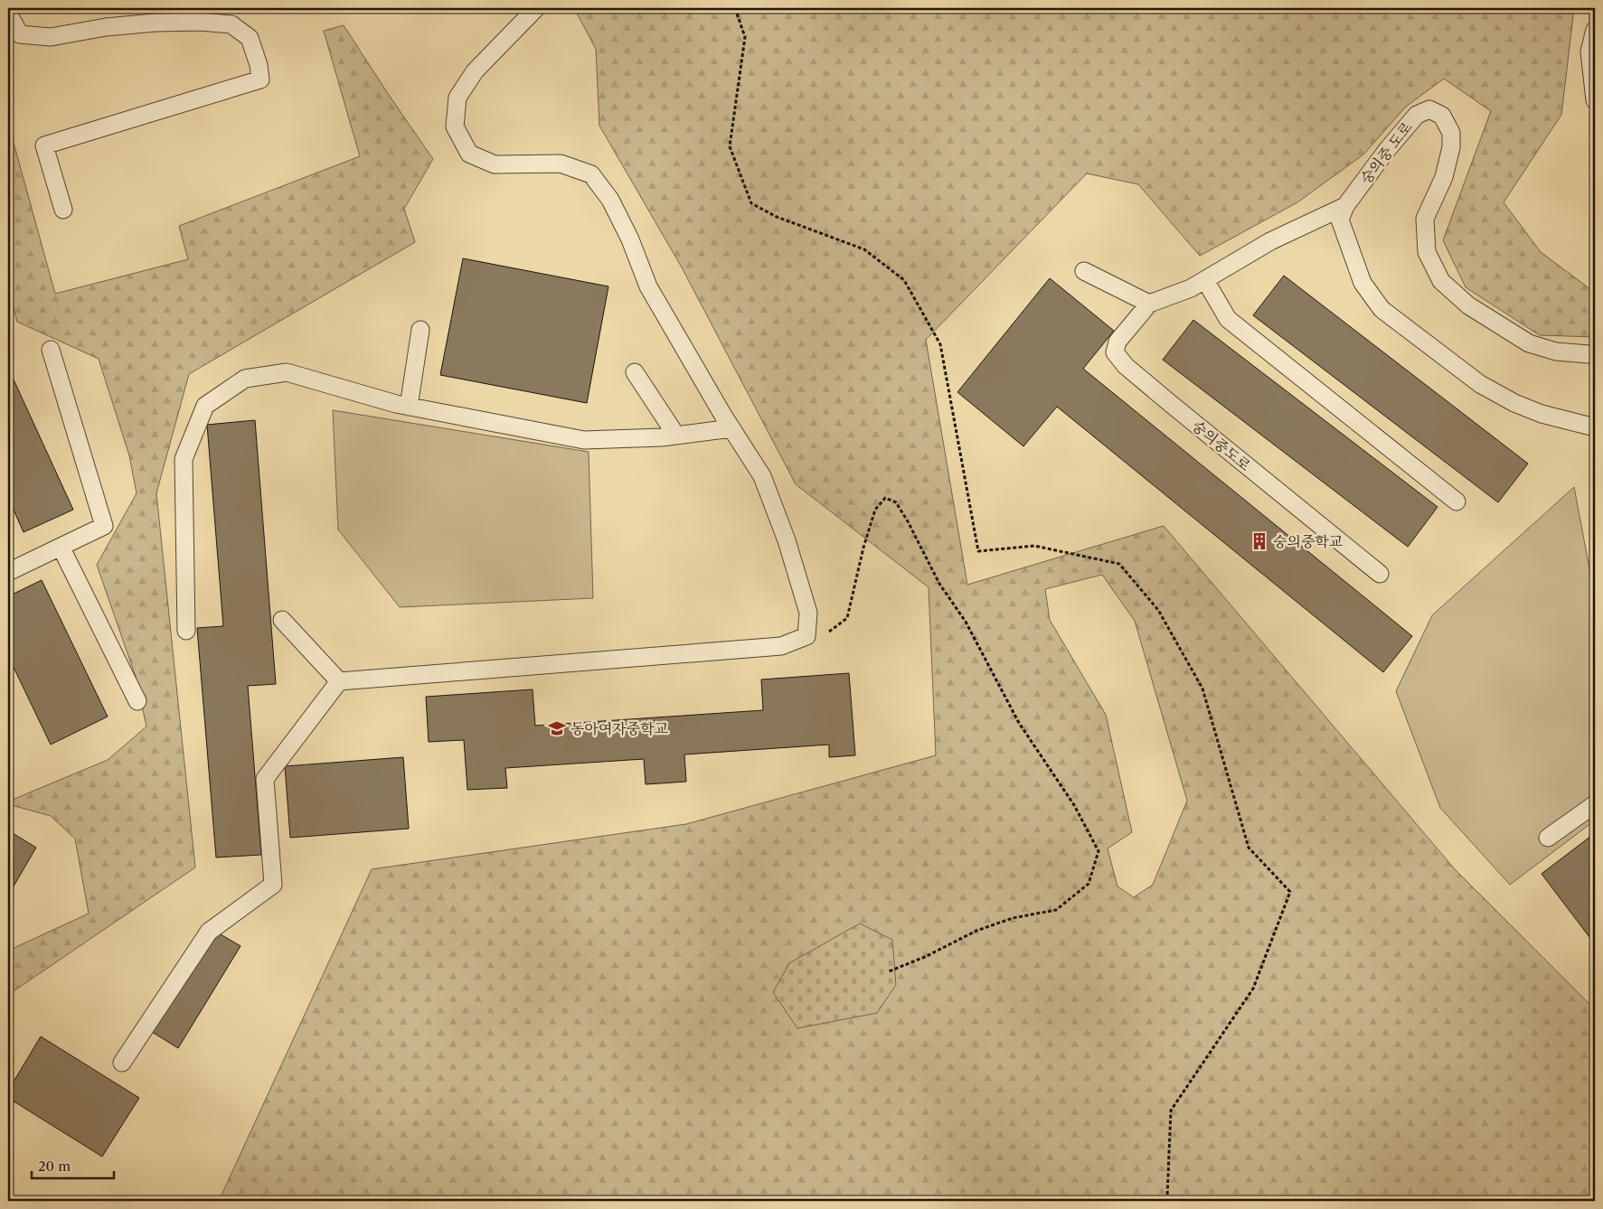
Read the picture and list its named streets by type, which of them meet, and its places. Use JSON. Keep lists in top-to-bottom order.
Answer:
{
  "streets": {
    "lane": ["숭의중 도로", "숭의중도로"]
  },
  "crossings": [
    ["숭의중 도로", "숭의중도로"]
  ],
  "places": {
    "building": ["숭의중학교"],
    "school or university": ["동아여자중학교"]
  },
  "scale_bar": "20 m"
}
